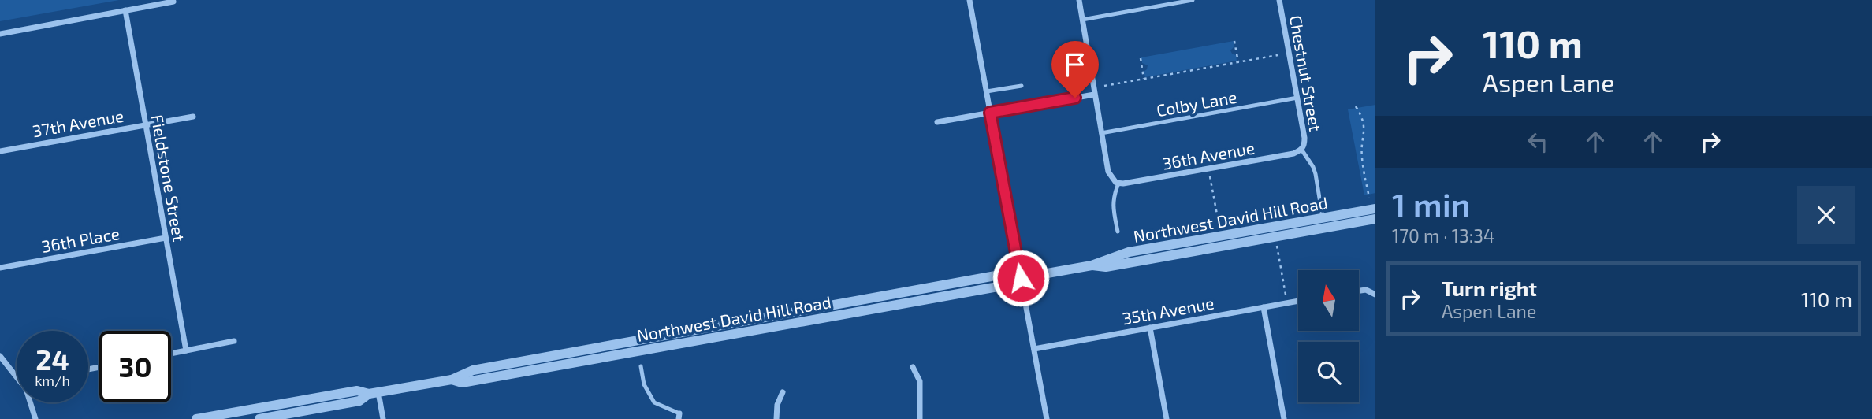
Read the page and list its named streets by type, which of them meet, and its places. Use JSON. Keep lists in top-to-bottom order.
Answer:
{
  "streets": {
    "street": [
      "Chestnut Street",
      "37th Avenue",
      "36th Avenue",
      "Fieldstone Street",
      "Northwest David Hill Road",
      "36th Place",
      "35th Avenue"
    ],
    "lane": ["Colby Lane"]
  },
  "crossings": [
    ["Chestnut Street", "Colby Lane"],
    ["Chestnut Street", "36th Avenue"],
    ["37th Avenue", "Fieldstone Street"],
    ["Fieldstone Street", "36th Place"]
  ],
  "north": "top",
  "page": {
    "turn": ["110 m", "Aspen Lane"],
    "heading": ["1 min", "170 m · 13:34"],
    "list": [
      {
        "name": "Turn right",
        "note": "Aspen Lane",
        "value": "110 m"
      }
    ],
    "speed": "24 km/h",
    "limit": "30"
  }
}
